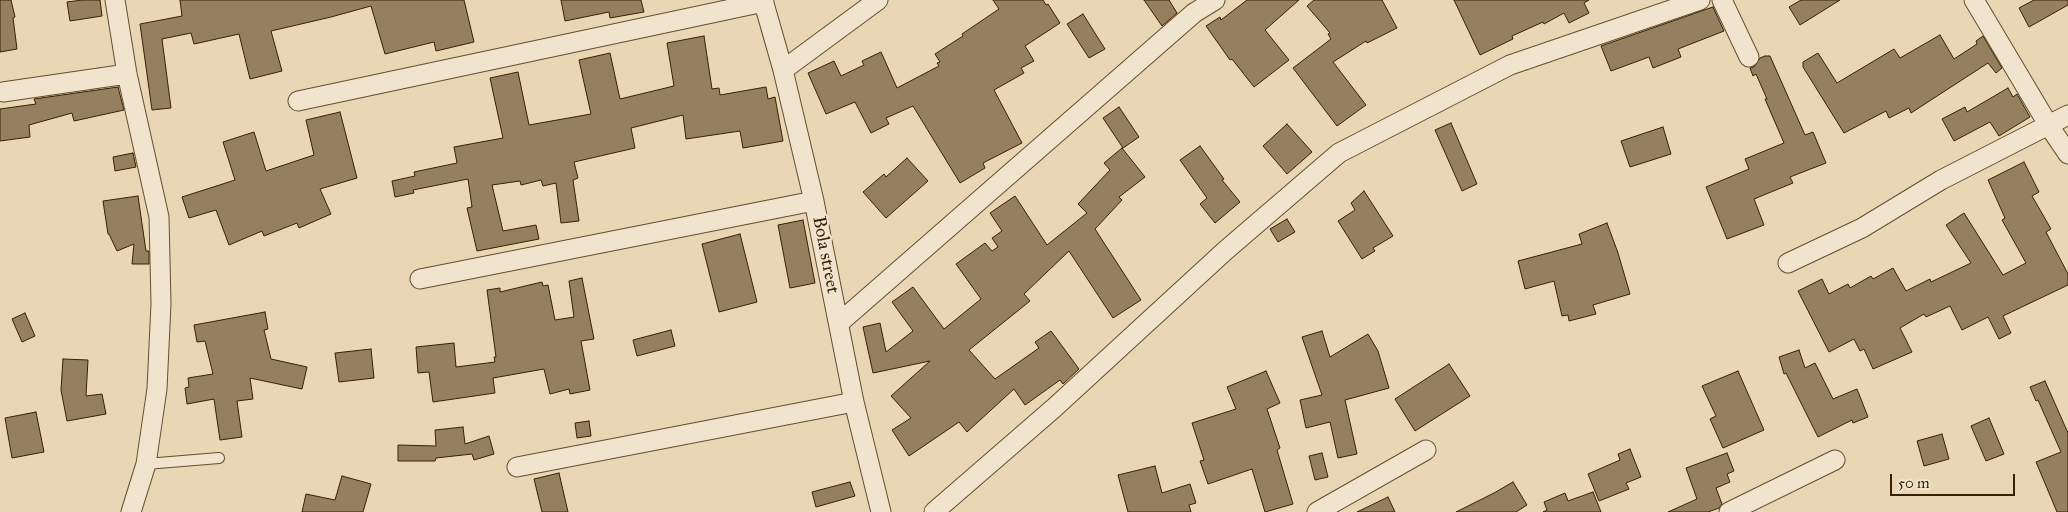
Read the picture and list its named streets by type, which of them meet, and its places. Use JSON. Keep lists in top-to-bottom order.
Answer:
{
  "streets": {
    "street": ["Bola street"]
  },
  "scale_bar": "50 m"
}
